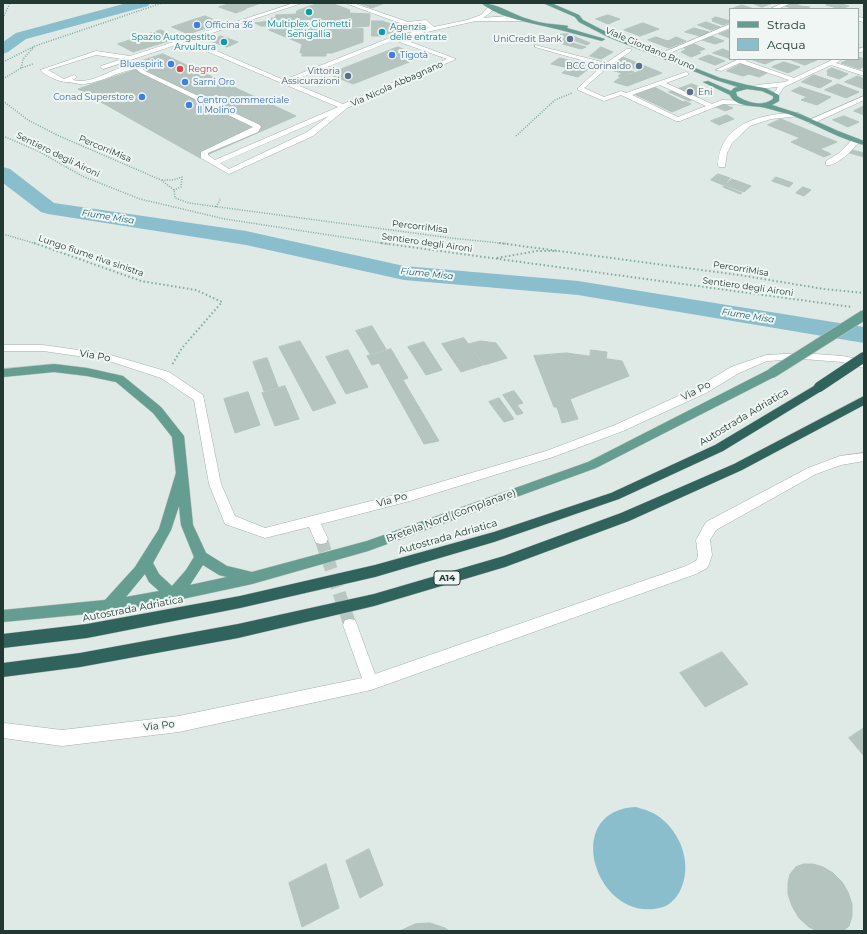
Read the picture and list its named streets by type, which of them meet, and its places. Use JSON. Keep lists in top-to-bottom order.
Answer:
{
  "streets": {
    "highway": ["Autostrada Adriatica", "A14"],
    "main road": ["Viale Giordano Bruno", "Bretella Nord (Complanare)"],
    "street": ["Via Nicola Abbagnano", "Via Po"],
    "path": ["PercorriMisa", "Sentiero degli Aironi", "Lungo fiume riva sinistra"]
  },
  "crossings": [
    ["Sentiero degli Aironi", "Bretella Nord (Complanare)"],
    ["Lungo fiume riva sinistra", "Via Po"]
  ],
  "water": ["Fiume Misa"],
  "places": [
    "Multiplex Giometti Senigallia",
    "Officina 36",
    "Agenzia delle entrate",
    "UniCredit Bank",
    "Spazio Autogestito Arvultura",
    "Tigotà",
    "Bluespirit",
    "BCC Corinaldo",
    "Regno",
    "Vittoria Assicurazioni",
    "Sarni Oro",
    "Eni",
    "Conad Superstore",
    "Centro commerciale Il Molino"
  ],
  "legend": ["Strada", "Acqua"]
}
